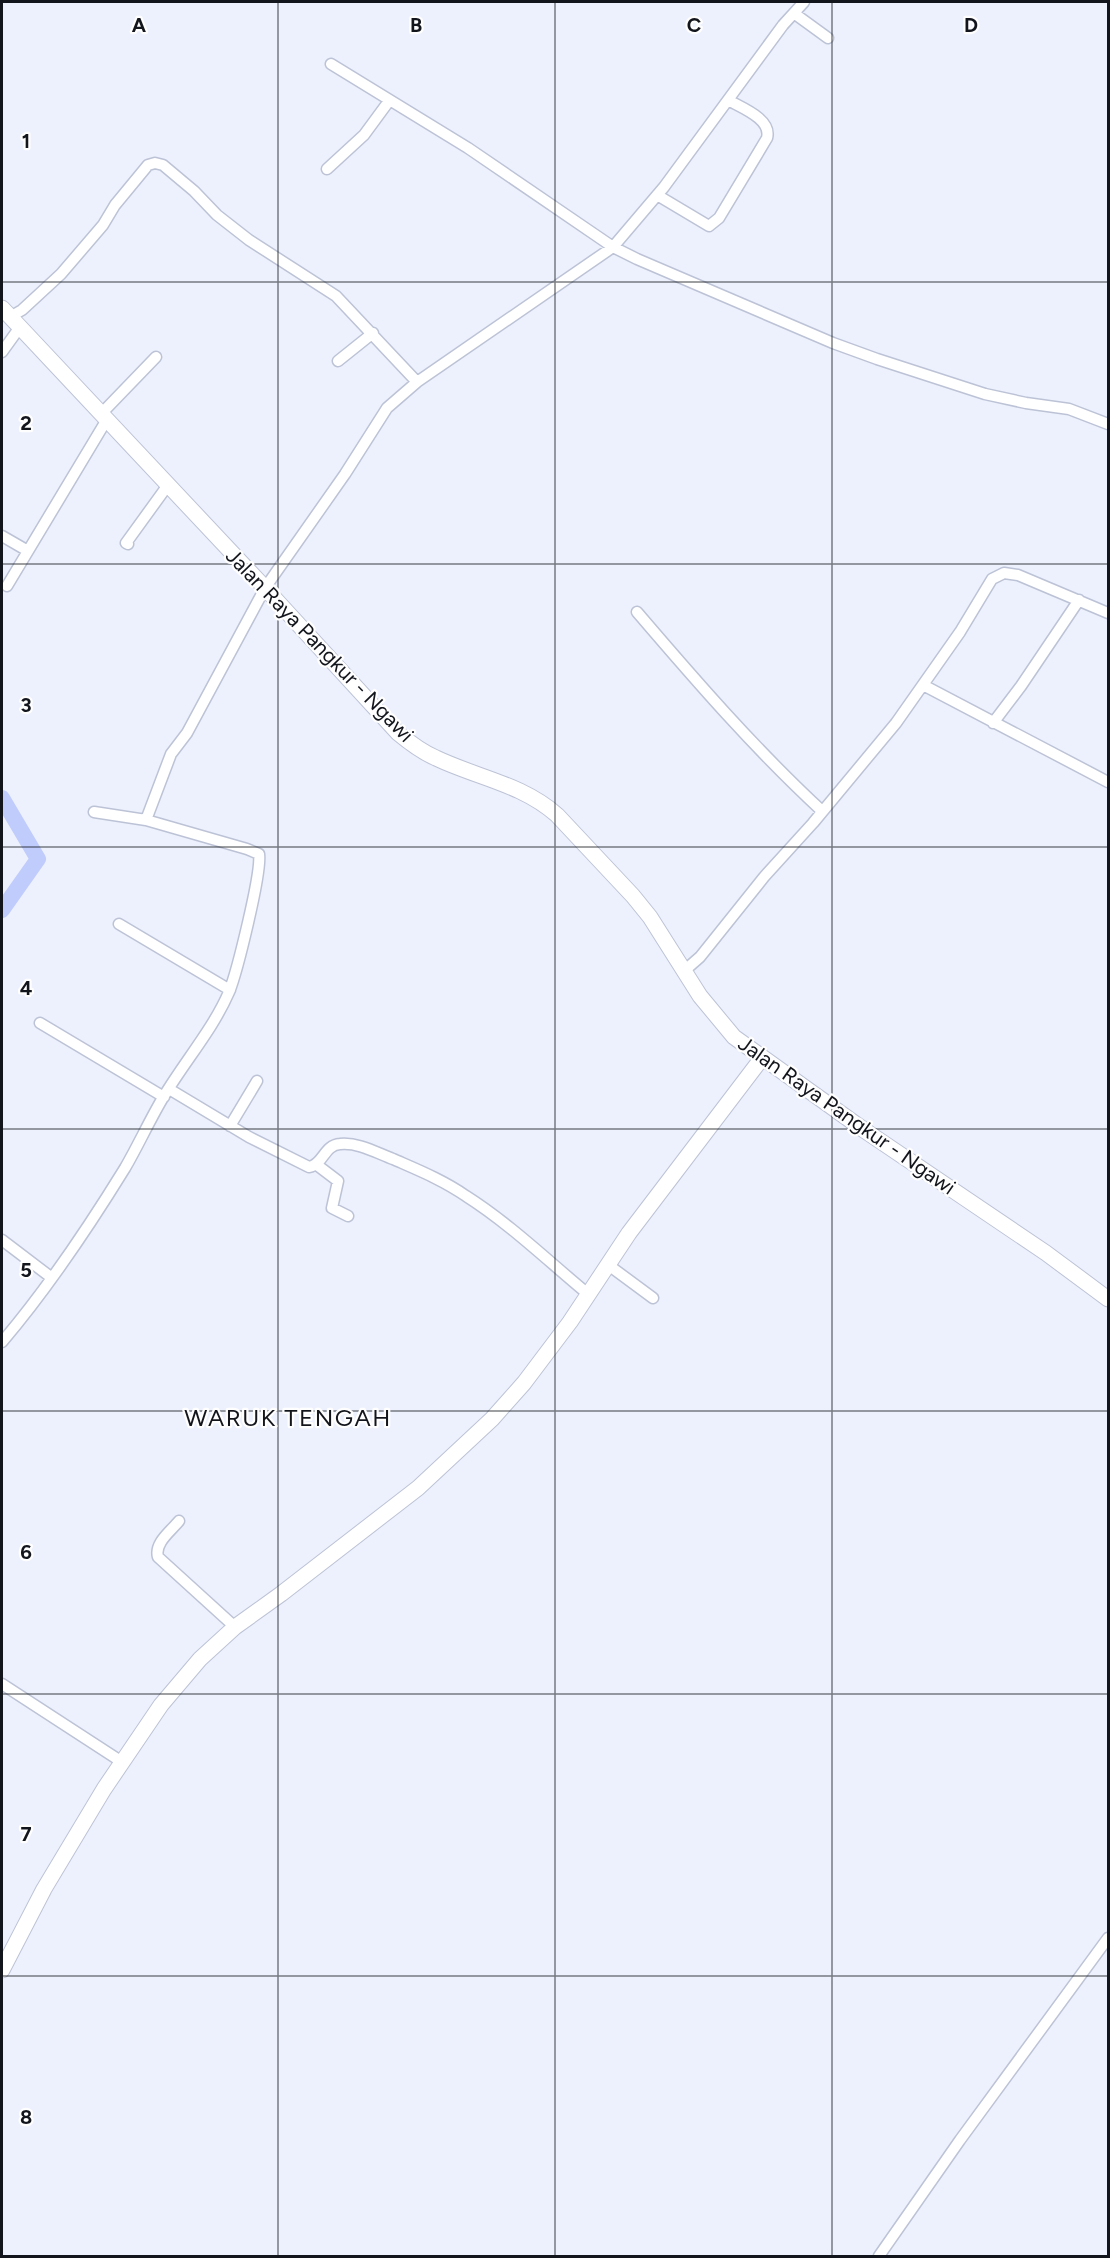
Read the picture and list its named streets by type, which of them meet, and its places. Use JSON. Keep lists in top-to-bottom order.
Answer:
{
  "streets": {
    "main road": ["Jalan Raya Pangkur - Ngawi"]
  },
  "districts": ["WARUK TENGAH"],
  "grid": {
    "columns": [
      "A",
      "B",
      "C",
      "D"
    ],
    "rows": [
      "1",
      "2",
      "3",
      "4",
      "5",
      "6",
      "7",
      "8"
    ]
  }
}
